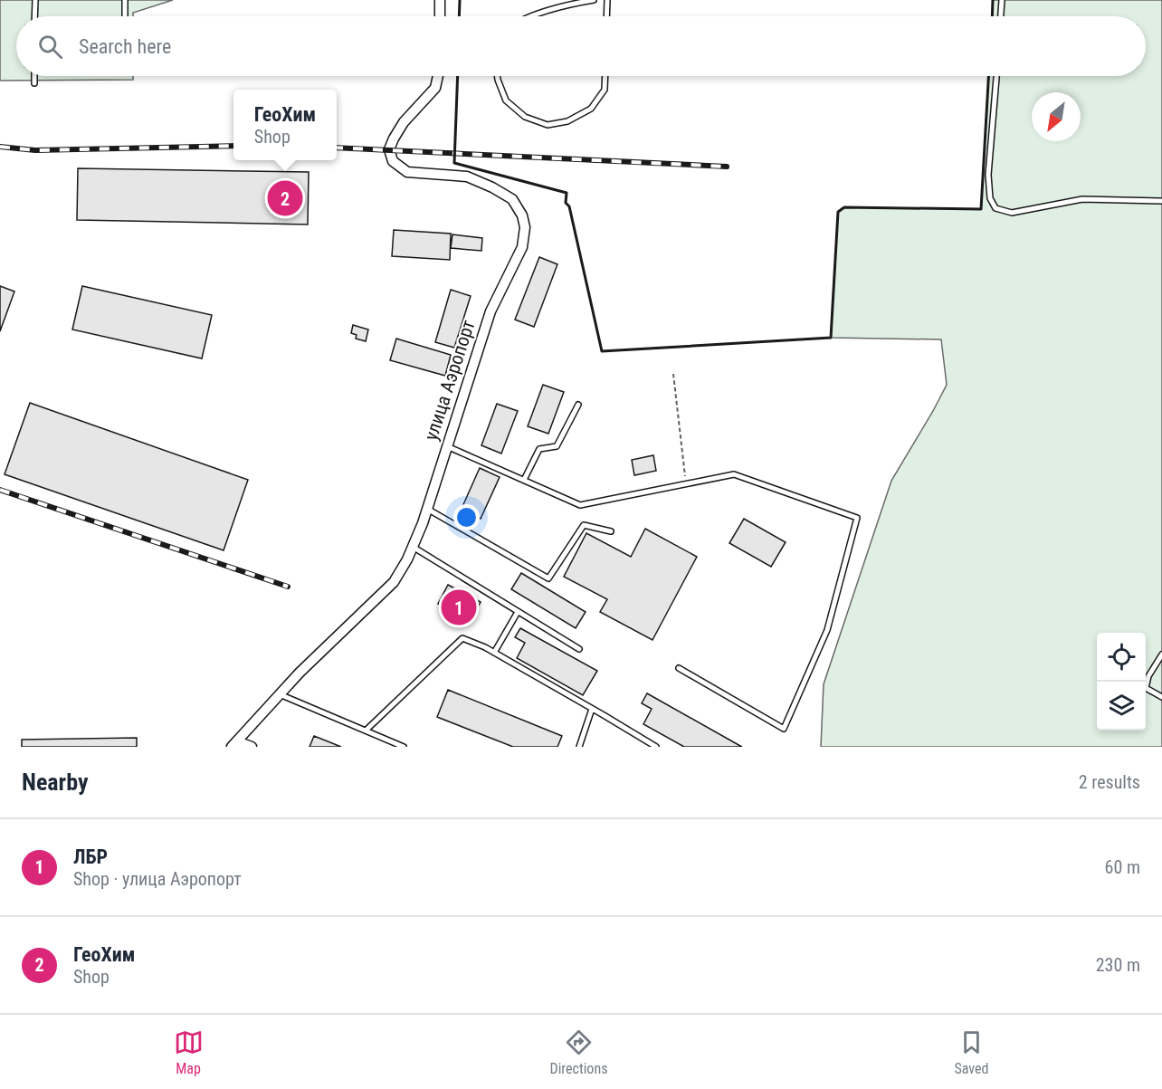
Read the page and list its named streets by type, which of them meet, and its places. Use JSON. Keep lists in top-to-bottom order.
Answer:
{
  "streets": {
    "street": ["улица Аэропорт"]
  },
  "north": "bottom left",
  "page": {
    "search": "Search here",
    "popup": ["ГеоХим", "Shop"],
    "pins": ["2", "1"],
    "heading": ["Nearby", "2 results"],
    "list": [
      {
        "mark": "1",
        "name": "ЛБР",
        "note": "Shop · улица Аэропорт",
        "value": "60 m"
      },
      {
        "mark": "2",
        "name": "ГеоХим",
        "note": "Shop",
        "value": "230 m"
      }
    ],
    "nav": ["Map", "Directions", "Saved"]
  }
}
